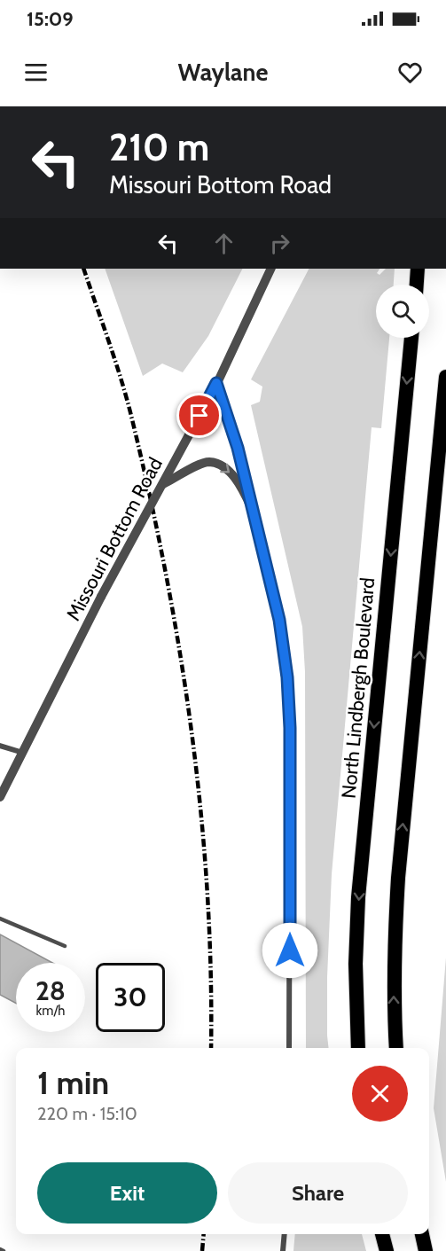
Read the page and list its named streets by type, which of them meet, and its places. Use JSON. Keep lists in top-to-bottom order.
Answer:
{
  "streets": {
    "highway": ["North Lindbergh Boulevard"],
    "street": ["Missouri Bottom Road"]
  },
  "page": {
    "status": "15:09",
    "header": "Waylane",
    "turn": ["210 m", "Missouri Bottom Road"],
    "speed": "28 km/h",
    "limit": "30",
    "heading": ["1 min", "220 m · 15:10"],
    "buttons": ["Exit", "Share"]
  }
}
